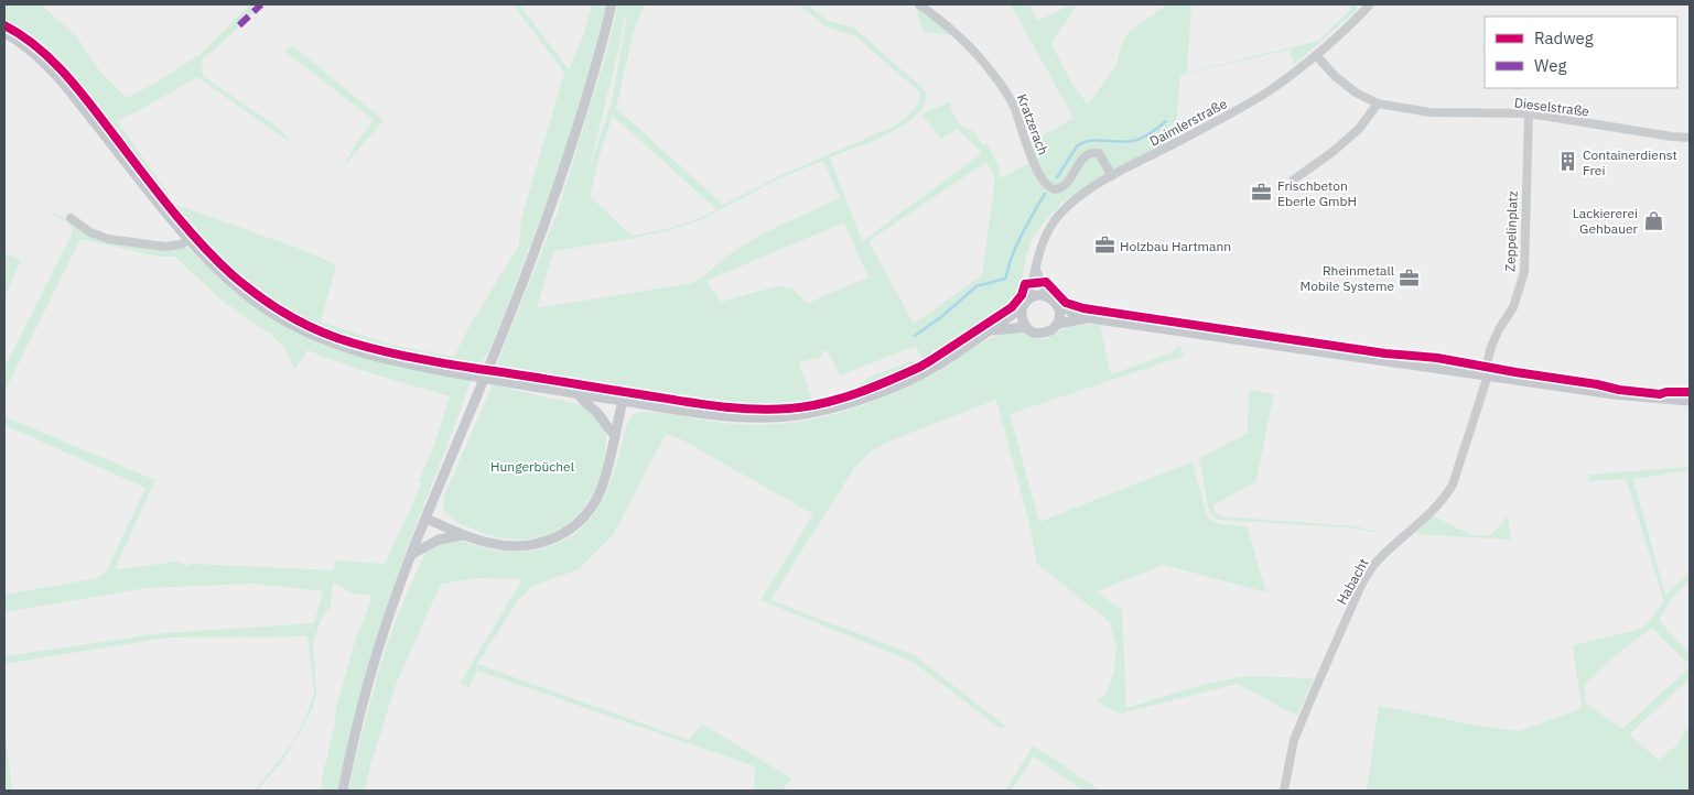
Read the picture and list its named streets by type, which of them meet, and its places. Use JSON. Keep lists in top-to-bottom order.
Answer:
{
  "streets": {
    "street": [
      "Dieselstraße",
      "Daimlerstraße",
      "Kratzerach",
      "Zeppelinplatz",
      "Habacht"
    ]
  },
  "crossings": [
    ["Dieselstraße", "Daimlerstraße"],
    ["Dieselstraße", "Zeppelinplatz"],
    ["Daimlerstraße", "Kratzerach"],
    ["Zeppelinplatz", "Habacht"]
  ],
  "parks": ["Hungerbüchel"],
  "places": {
    "building": ["Containerdienst Frei"],
    "office": ["Frischbeton Eberle GmbH", "Holzbau Hartmann", "Rheinmetall Mobile Systeme"],
    "shop": ["Lackiererei Gehbauer"]
  },
  "legend": ["Radweg", "Weg"]
}
